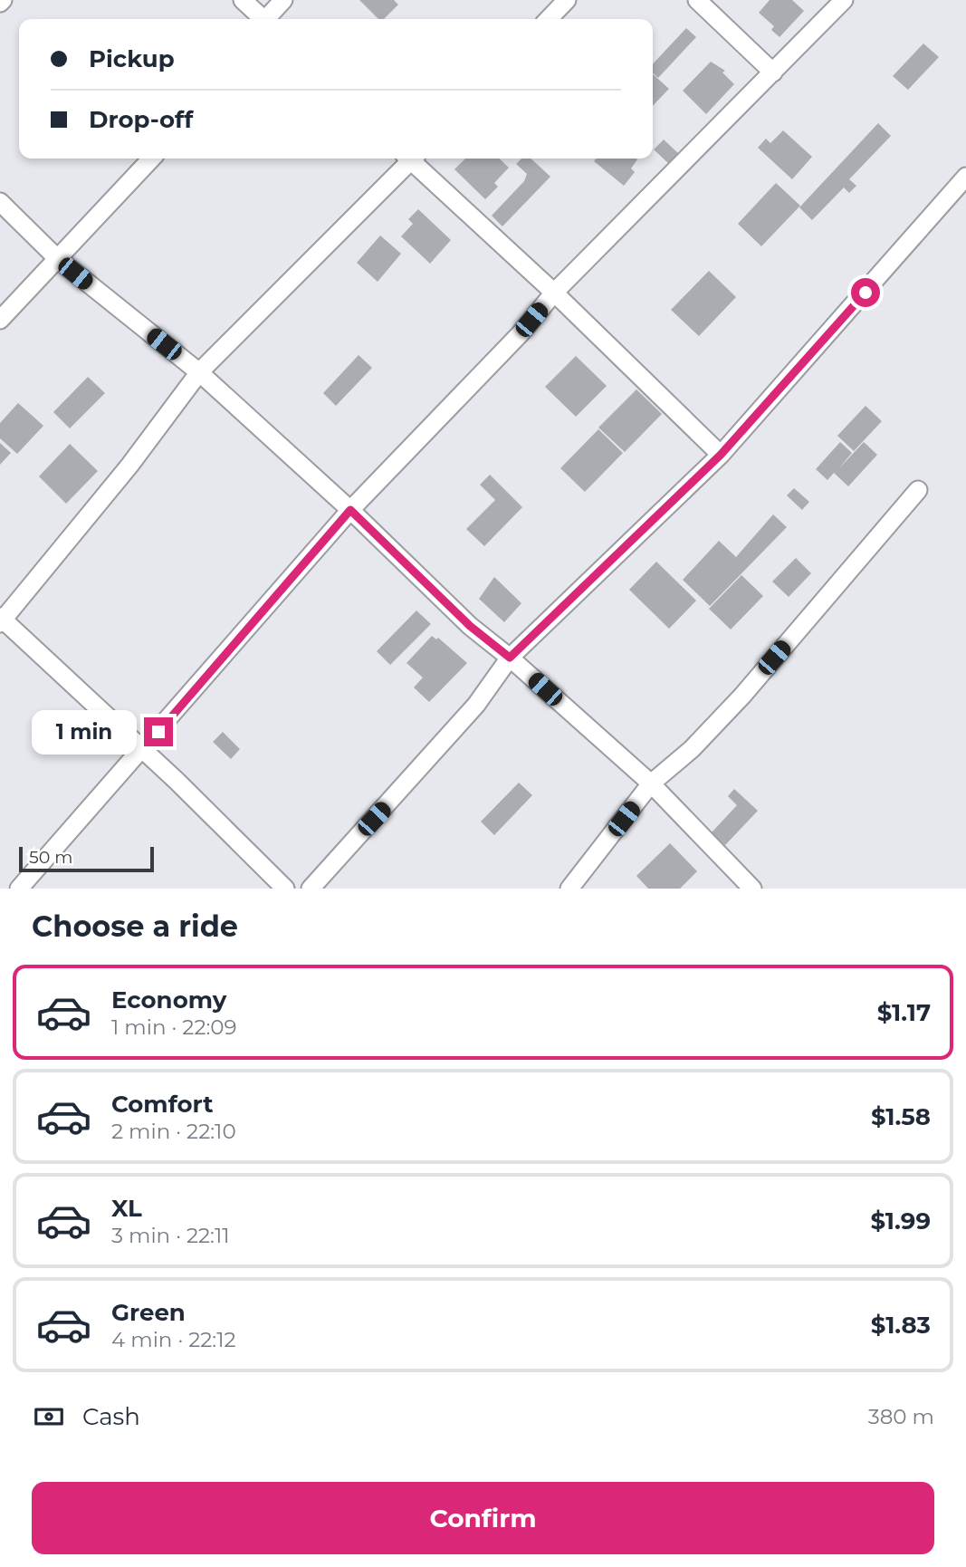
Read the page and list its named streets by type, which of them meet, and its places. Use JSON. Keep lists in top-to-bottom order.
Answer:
{
  "scale_bar": "50 m",
  "page": {
    "banner": ["Pickup", "Drop-off"],
    "bubble": "1 min",
    "scale": "50 m",
    "heading": "Choose a ride",
    "list": [
      {
        "name": "Economy",
        "note": "1 min · 22:09",
        "value": "$1.17"
      },
      {
        "name": "Comfort",
        "note": "2 min · 22:10",
        "value": "$1.58"
      },
      {
        "name": "XL",
        "note": "3 min · 22:11",
        "value": "$1.99"
      },
      {
        "name": "Green",
        "note": "4 min · 22:12",
        "value": "$1.83"
      }
    ],
    "pay": ["Cash", "380 m"],
    "buttons": "Confirm"
  }
}
